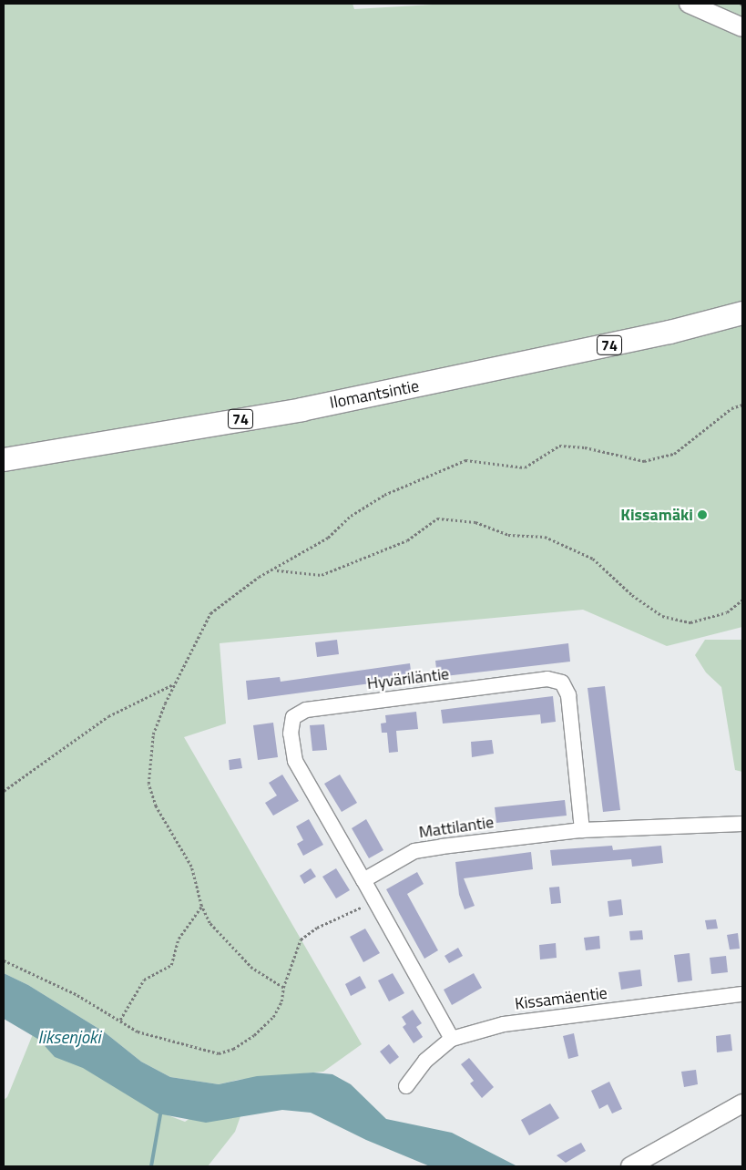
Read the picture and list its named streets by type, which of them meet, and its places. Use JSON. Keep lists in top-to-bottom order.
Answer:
{
  "streets": {
    "main road": ["74", "Ilomantsintie"],
    "street": ["Hyväriläntie", "Mattilantie", "Kissamäentie"]
  },
  "crossings": [
    ["Hyväriläntie", "Mattilantie"]
  ],
  "water": ["Iiksenjoki"],
  "places": ["Kissamäki"]
}
